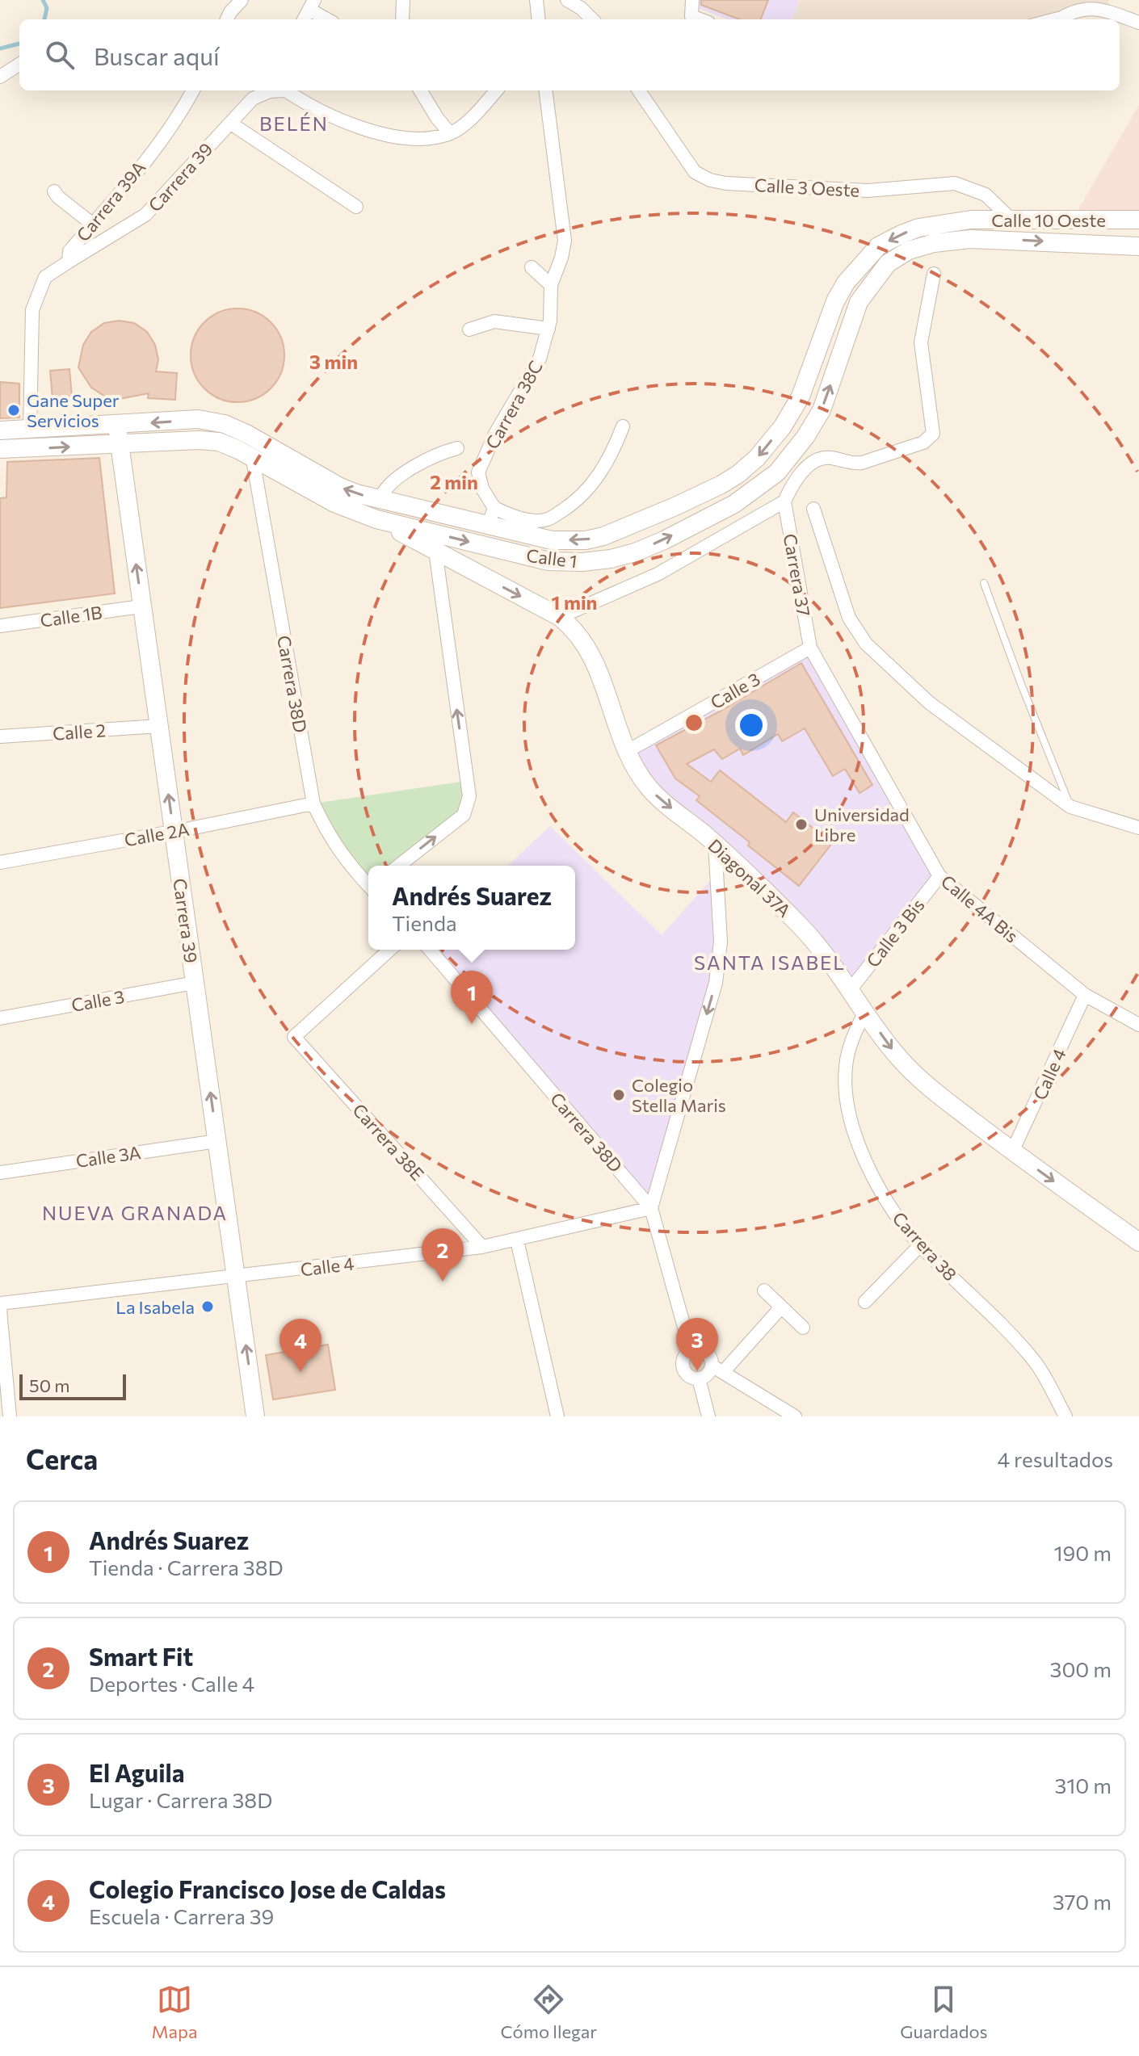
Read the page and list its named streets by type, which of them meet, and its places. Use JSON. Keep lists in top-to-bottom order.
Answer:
{
  "streets": {
    "main road": [
      "Carrera 39",
      "Calle 10 Oeste",
      "Calle 1",
      "Diagonal 37A"
    ],
    "street": [
      "Calle 3 Oeste",
      "Carrera 39A",
      "Carrera 38C",
      "Carrera 37",
      "Calle 1B",
      "Carrera 38D",
      "Calle 3",
      "Calle 2",
      "Calle 2A",
      "Calle 4A Bis",
      "Calle 3 Bis",
      "Calle 4",
      "Carrera 38E",
      "Calle 3A",
      "Carrera 38"
    ]
  },
  "crossings": [
    ["Carrera 39", "Carrera 39A"],
    ["Carrera 39", "Calle 1"],
    ["Carrera 39", "Calle 1B"],
    ["Carrera 39", "Calle 3"],
    ["Carrera 39", "Calle 2"],
    ["Carrera 39", "Calle 2A"],
    ["Carrera 39", "Calle 4"],
    ["Carrera 39", "Calle 3A"],
    ["Calle 3 Oeste", "Calle 10 Oeste"],
    ["Carrera 39A", "Calle 1"],
    ["Calle 10 Oeste", "Calle 1"],
    ["Calle 1", "Carrera 38D"],
    ["Calle 1", "Diagonal 37A"],
    ["Carrera 37", "Calle 3"],
    ["Carrera 37", "Calle 4A Bis"],
    ["Carrera 38D", "Calle 2A"],
    ["Carrera 38D", "Calle 4"],
    ["Calle 3", "Diagonal 37A"],
    ["Calle 3", "Calle 4A Bis"],
    ["Diagonal 37A", "Calle 3 Bis"],
    ["Diagonal 37A", "Calle 4"],
    ["Diagonal 37A", "Carrera 38"],
    ["Calle 4A Bis", "Calle 3 Bis"],
    ["Calle 4A Bis", "Calle 4"],
    ["Calle 4", "Carrera 38E"]
  ],
  "one_way": ["Carrera 39", "Diagonal 37A"],
  "districts": ["BELÉN", "SANTA ISABEL", "NUEVA GRANADA"],
  "places": [
    "Gane Super Servicios",
    "Universidad Libre",
    "Colegio Stella Maris",
    "La Isabela"
  ],
  "scale_bar": "50 m",
  "page": {
    "search": "Buscar aquí",
    "popup": ["Andrés Suarez", "Tienda"],
    "pins": [
      "1",
      "2",
      "3",
      "4"
    ],
    "scale": "50 m",
    "heading": ["Cerca", "4 resultados"],
    "list": [
      {
        "mark": "1",
        "name": "Andrés Suarez",
        "note": "Tienda · Carrera 38D",
        "value": "190 m"
      },
      {
        "mark": "2",
        "name": "Smart Fit",
        "note": "Deportes · Calle 4",
        "value": "300 m"
      },
      {
        "mark": "3",
        "name": "El Aguila",
        "note": "Lugar · Carrera 38D",
        "value": "310 m"
      },
      {
        "mark": "4",
        "name": "Colegio Francisco Jose de Caldas",
        "note": "Escuela · Carrera 39",
        "value": "370 m"
      }
    ],
    "nav": ["Mapa", "Cómo llegar", "Guardados"]
  },
  "rings": ["3 min", "2 min", "1 min"]
}
